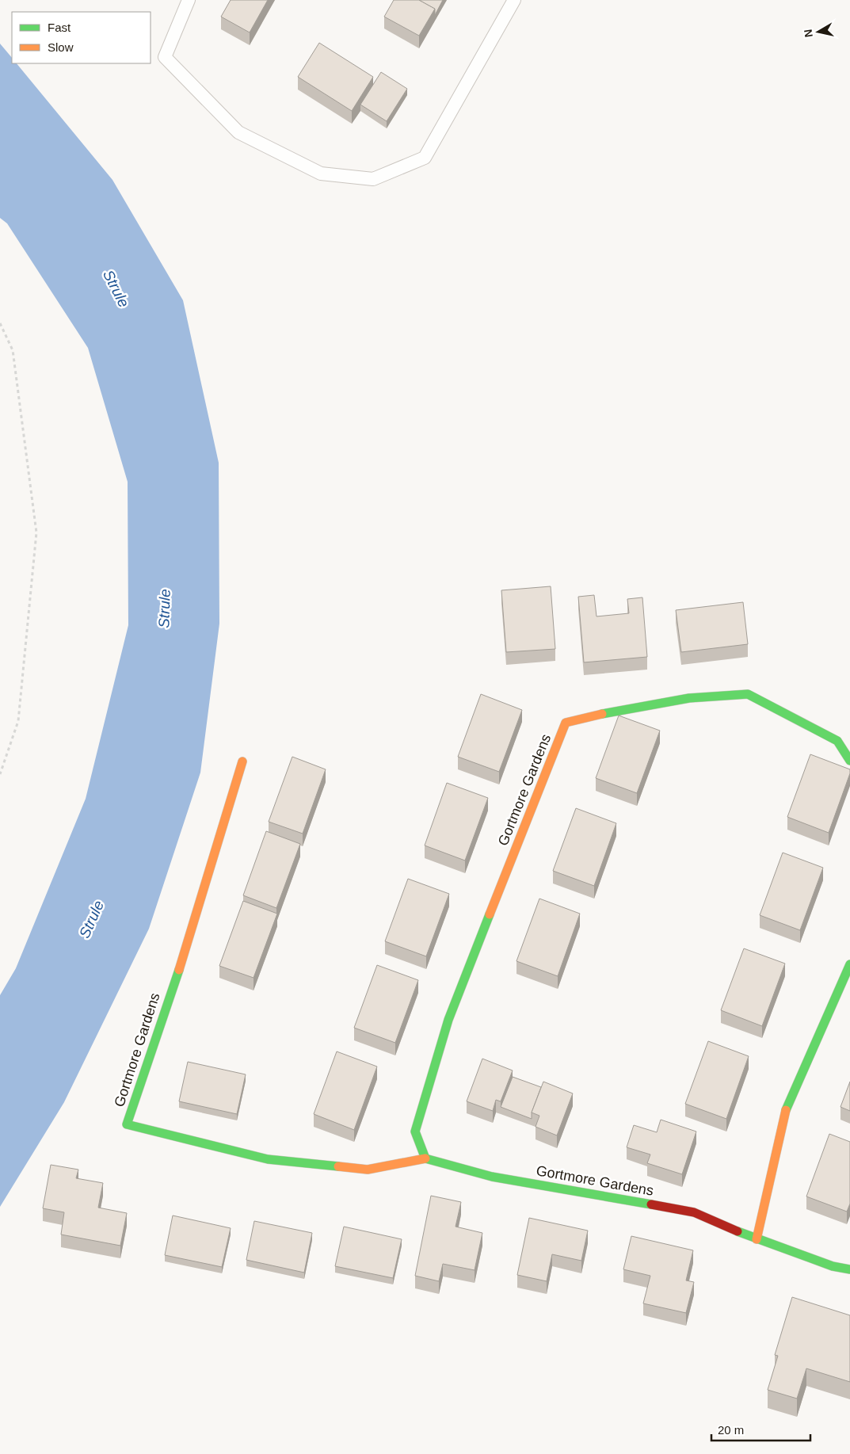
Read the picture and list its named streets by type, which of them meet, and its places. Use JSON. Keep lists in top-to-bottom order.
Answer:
{
  "streets": {
    "street": ["Gortmore Gardens"]
  },
  "water": ["Strule"],
  "legend": ["Fast", "Slow"],
  "scale_bar": "20 m",
  "north": "left"
}
